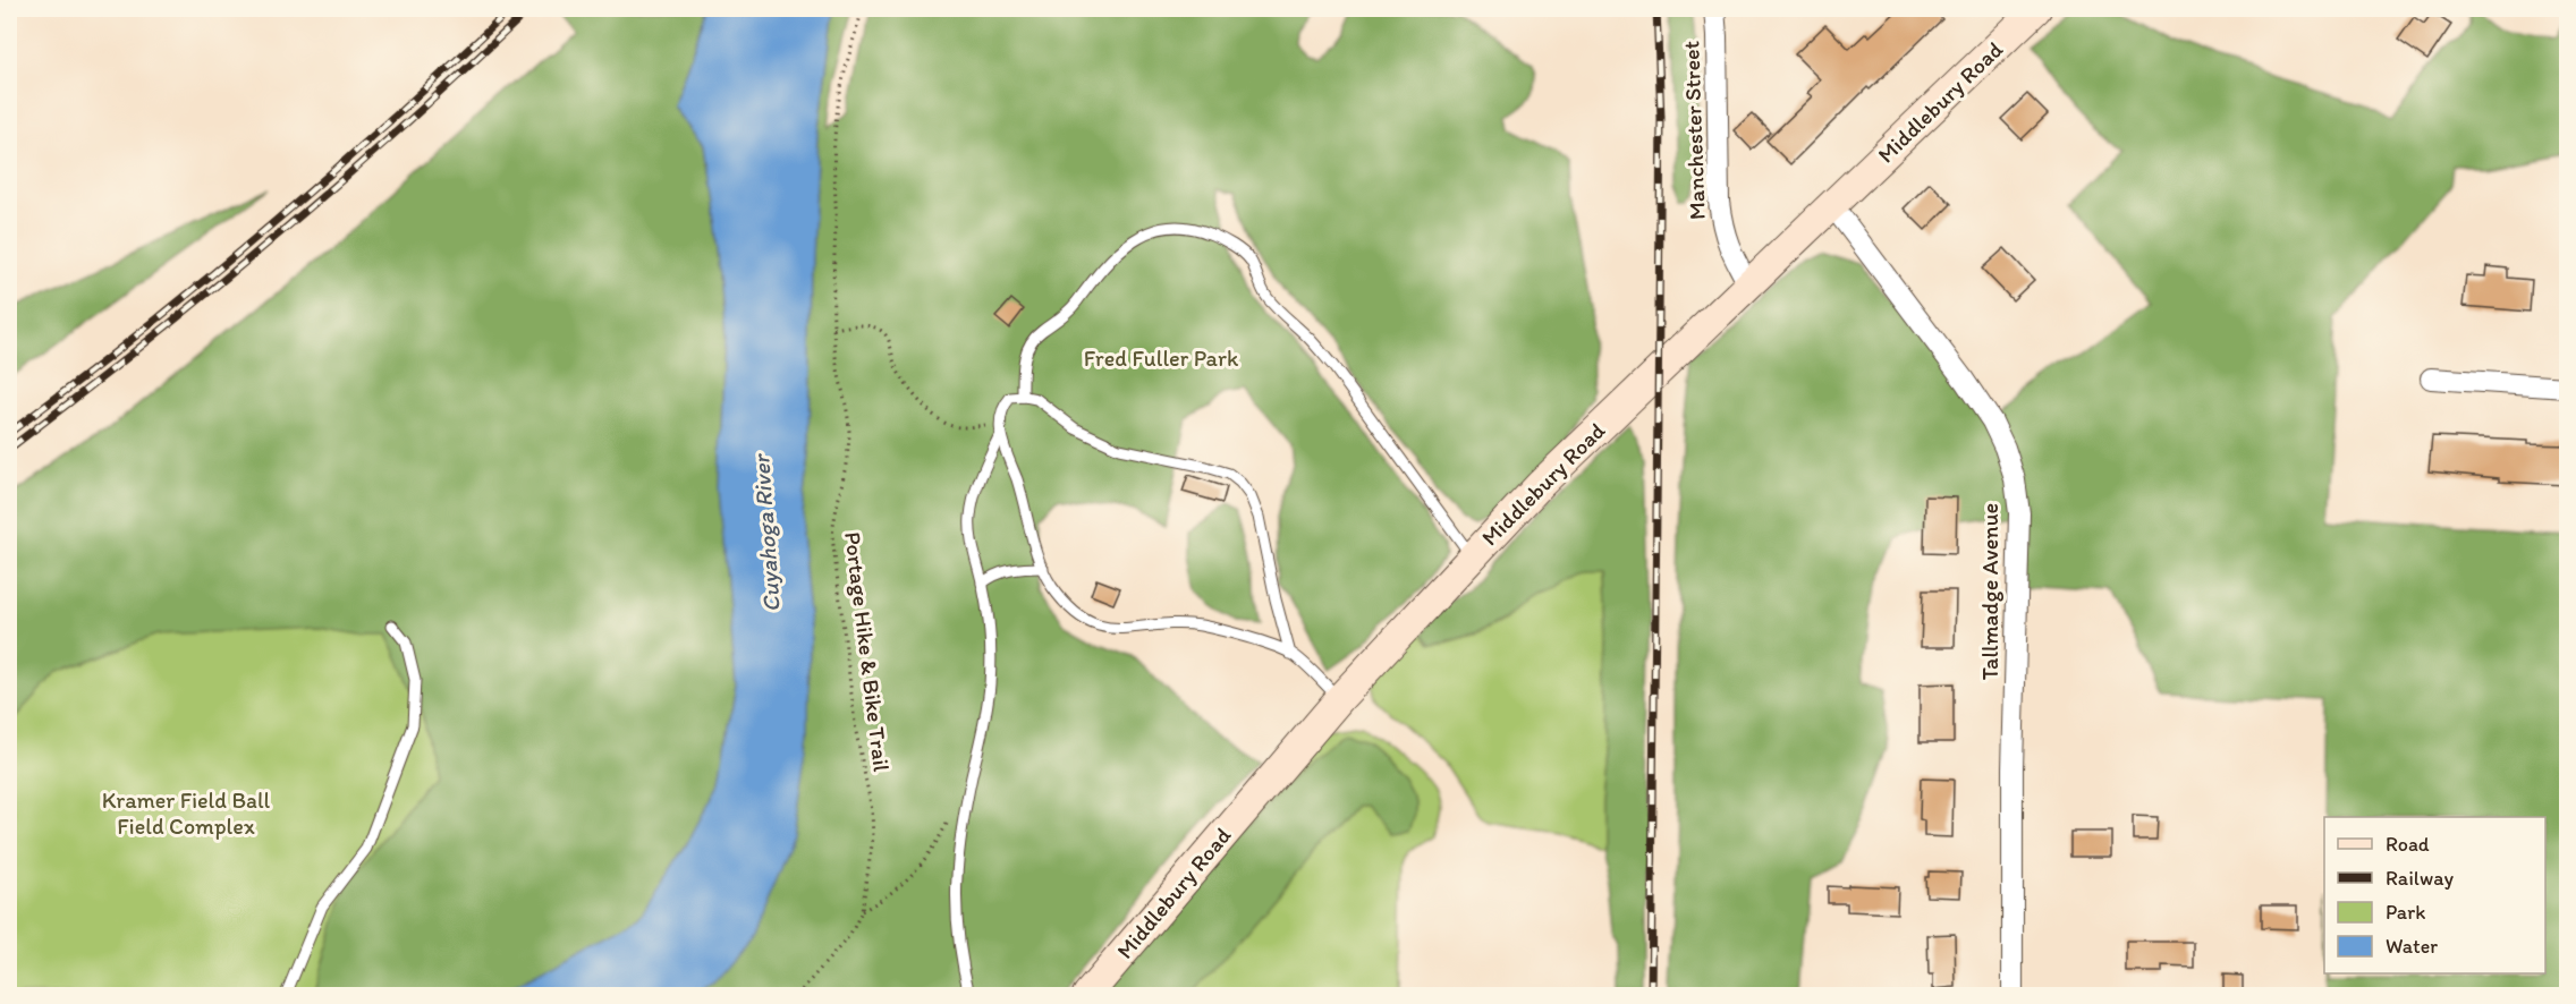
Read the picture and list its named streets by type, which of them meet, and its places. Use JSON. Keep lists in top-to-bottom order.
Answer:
{
  "streets": {
    "street": ["Middlebury Road", "Manchester Street", "Tallmadge Avenue"],
    "path": ["Portage Hike & Bike Trail"]
  },
  "crossings": [
    ["Middlebury Road", "Manchester Street"],
    ["Middlebury Road", "Tallmadge Avenue"]
  ],
  "water": ["Cuyahoga River"],
  "parks": ["Fred Fuller Park", "Kramer Field Ball Field Complex"],
  "legend": [
    "Road",
    "Railway",
    "Park",
    "Water"
  ]
}
